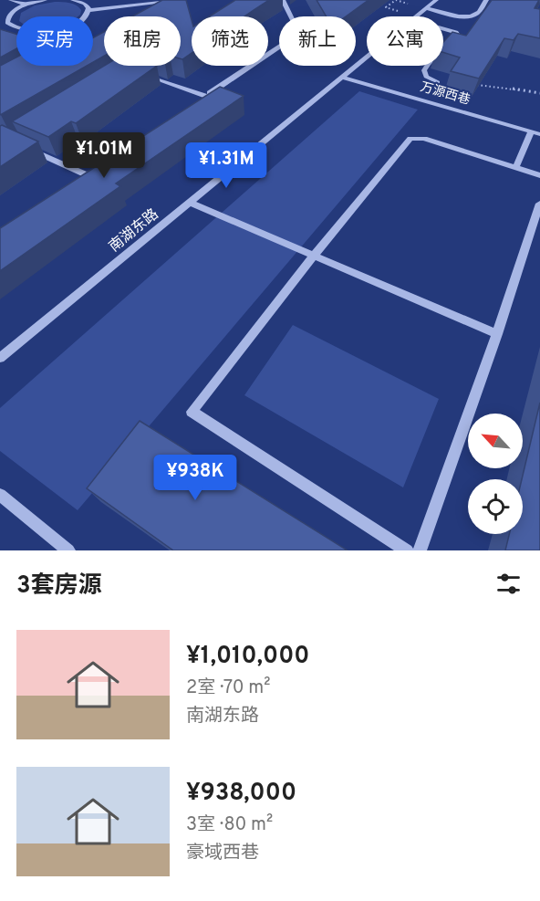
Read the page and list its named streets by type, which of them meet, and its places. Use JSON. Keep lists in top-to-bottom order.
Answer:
{
  "streets": {
    "street": ["万源西巷", "南湖东路"]
  },
  "crossings": [
    ["万源西巷", "南湖东路"]
  ],
  "north": "top left",
  "page": {
    "chip": [
      "买房",
      "租房",
      "筛选",
      "新上",
      "公寓"
    ],
    "price": ["¥1.01M", "¥1.31M", "¥938K"],
    "heading": "3套房源",
    "list": [
      {
        "name": "¥1,010,000",
        "note": "2室 · 70 m² · 南湖东路"
      },
      {
        "name": "¥938,000",
        "note": "3室 · 80 m² · 豪域西巷"
      }
    ]
  }
}
